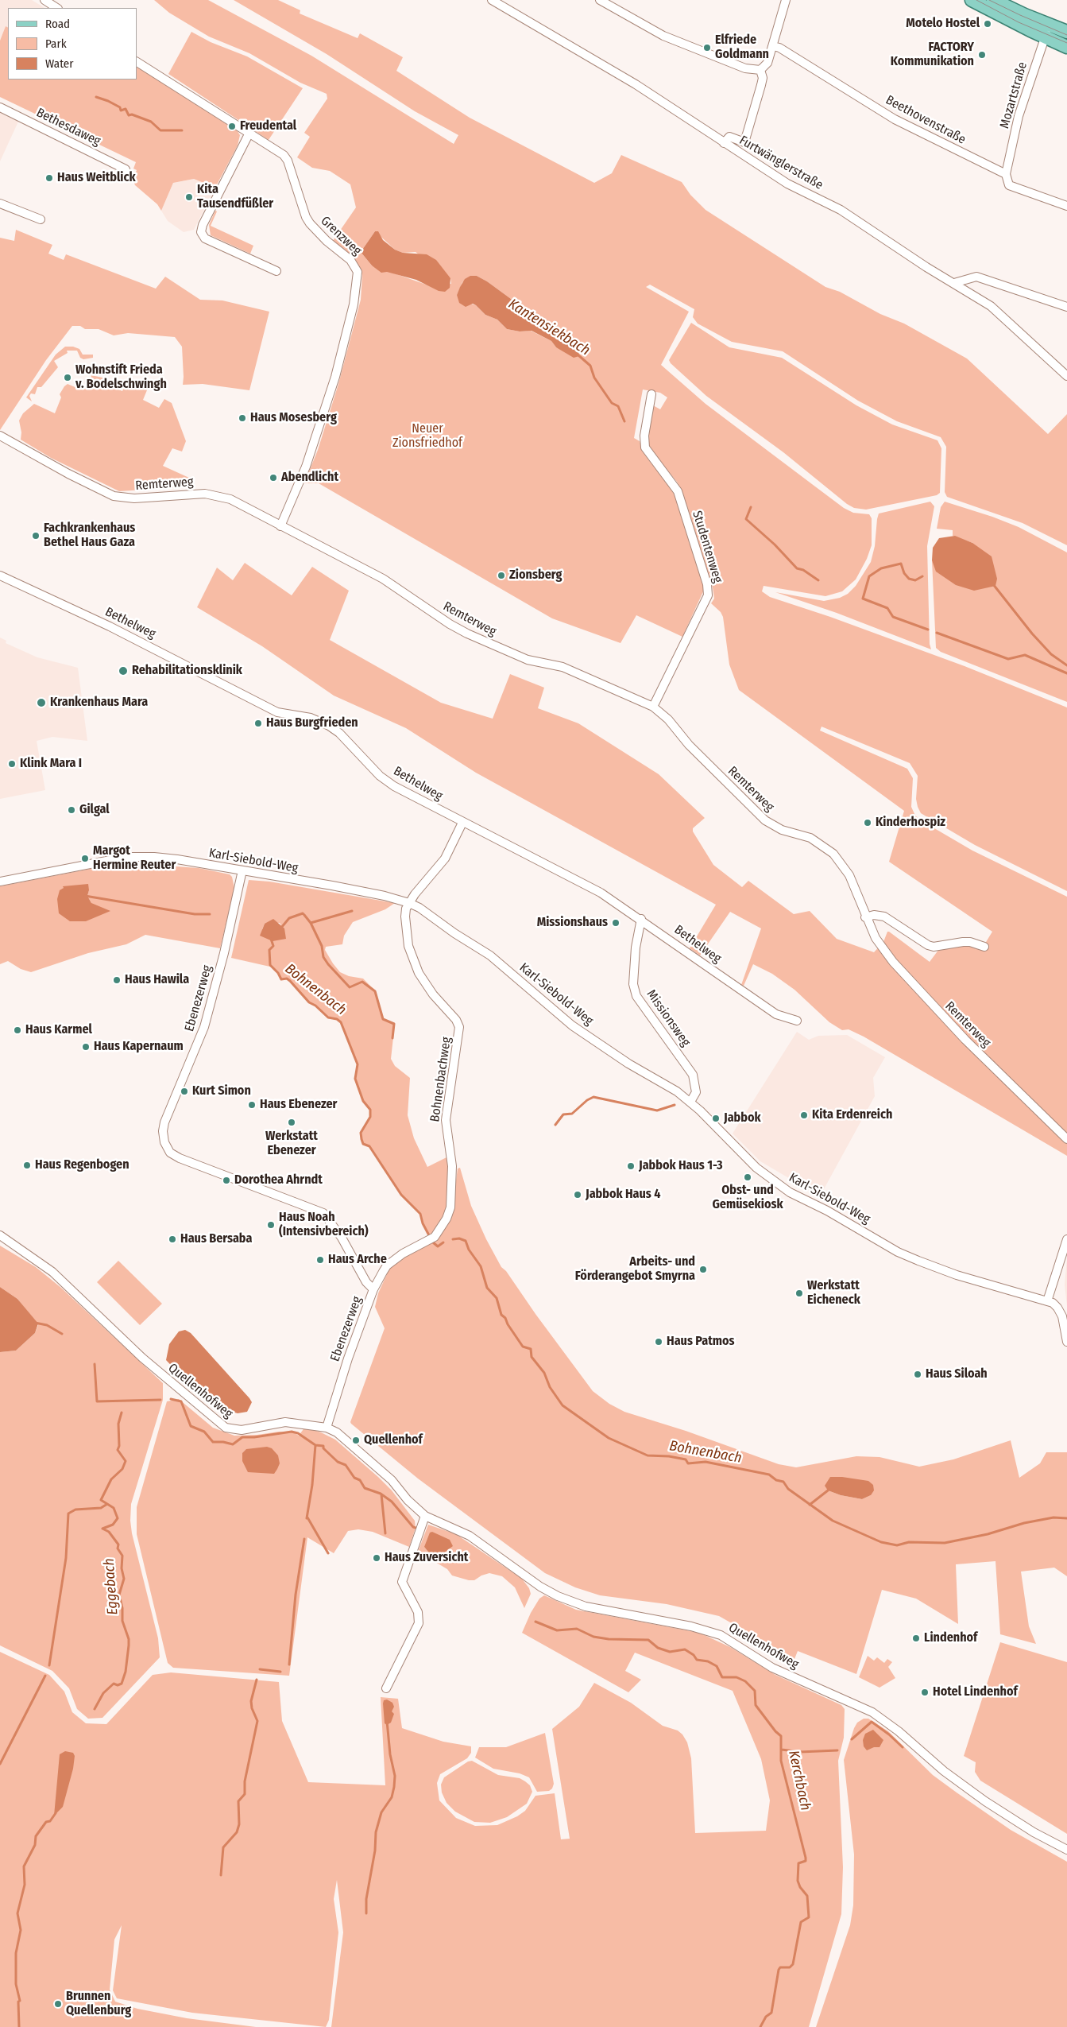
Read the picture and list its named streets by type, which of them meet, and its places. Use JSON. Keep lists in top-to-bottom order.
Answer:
{
  "streets": {
    "street": [
      "Mozartstraße",
      "Beethovenstraße",
      "Bethesdaweg",
      "Furtwänglerstraße",
      "Grenzweg",
      "Remterweg",
      "Studentenweg",
      "Bethelweg",
      "Karl-Siebold-Weg",
      "Ebenezerweg",
      "Missionsweg",
      "Bohnenbachweg",
      "Quellenhofweg"
    ]
  },
  "crossings": [
    ["Mozartstraße", "Beethovenstraße"],
    ["Grenzweg", "Remterweg"],
    ["Remterweg", "Studentenweg"],
    ["Bethelweg", "Missionsweg"],
    ["Bethelweg", "Bohnenbachweg"],
    ["Karl-Siebold-Weg", "Ebenezerweg"],
    ["Karl-Siebold-Weg", "Missionsweg"],
    ["Karl-Siebold-Weg", "Bohnenbachweg"],
    ["Ebenezerweg", "Bohnenbachweg"],
    ["Ebenezerweg", "Quellenhofweg"]
  ],
  "water": [
    "Kantensiekbach",
    "Bohnenbach",
    "Eggebach",
    "Kerchbach"
  ],
  "parks": ["Neuer Zionsfriedhof"],
  "places": [
    "Motelo Hostel",
    "Elfriede Goldmann",
    "FACTORY Kommunikation",
    "Freudental",
    "Haus Weitblick",
    "Kita Tausendfüßler",
    "Wohnstift Frieda v. Bodelschwingh",
    "Haus Mosesberg",
    "Abendlicht",
    "Fachkrankenhaus Bethel Haus Gaza",
    "Zionsberg",
    "Rehabilitationsklinik",
    "Krankenhaus Mara",
    "Haus Burgfrieden",
    "Klink Mara I",
    "Gilgal",
    "Kinderhospiz",
    "Margot Hermine Reuter",
    "Missionshaus",
    "Haus Hawila",
    "Haus Karmel",
    "Haus Kapernaum",
    "Kurt Simon",
    "Haus Ebenezer",
    "Kita Erdenreich",
    "Jabbok",
    "Werkstatt Ebenezer",
    "Haus Regenbogen",
    "Jabbok Haus 1-3",
    "Obst- und Gemüsekiosk",
    "Dorothea Ahrndt",
    "Jabbok Haus 4",
    "Haus Noah (Intensivbereich)",
    "Haus Bersaba",
    "Haus Arche",
    "Arbeits- und Förderangebot Smyrna",
    "Werkstatt Eicheneck",
    "Haus Patmos",
    "Haus Siloah",
    "Quellenhof",
    "Haus Zuversicht",
    "Lindenhof",
    "Hotel Lindenhof",
    "Brunnen Quellenburg"
  ],
  "legend": ["Road", "Park", "Water"]
}
